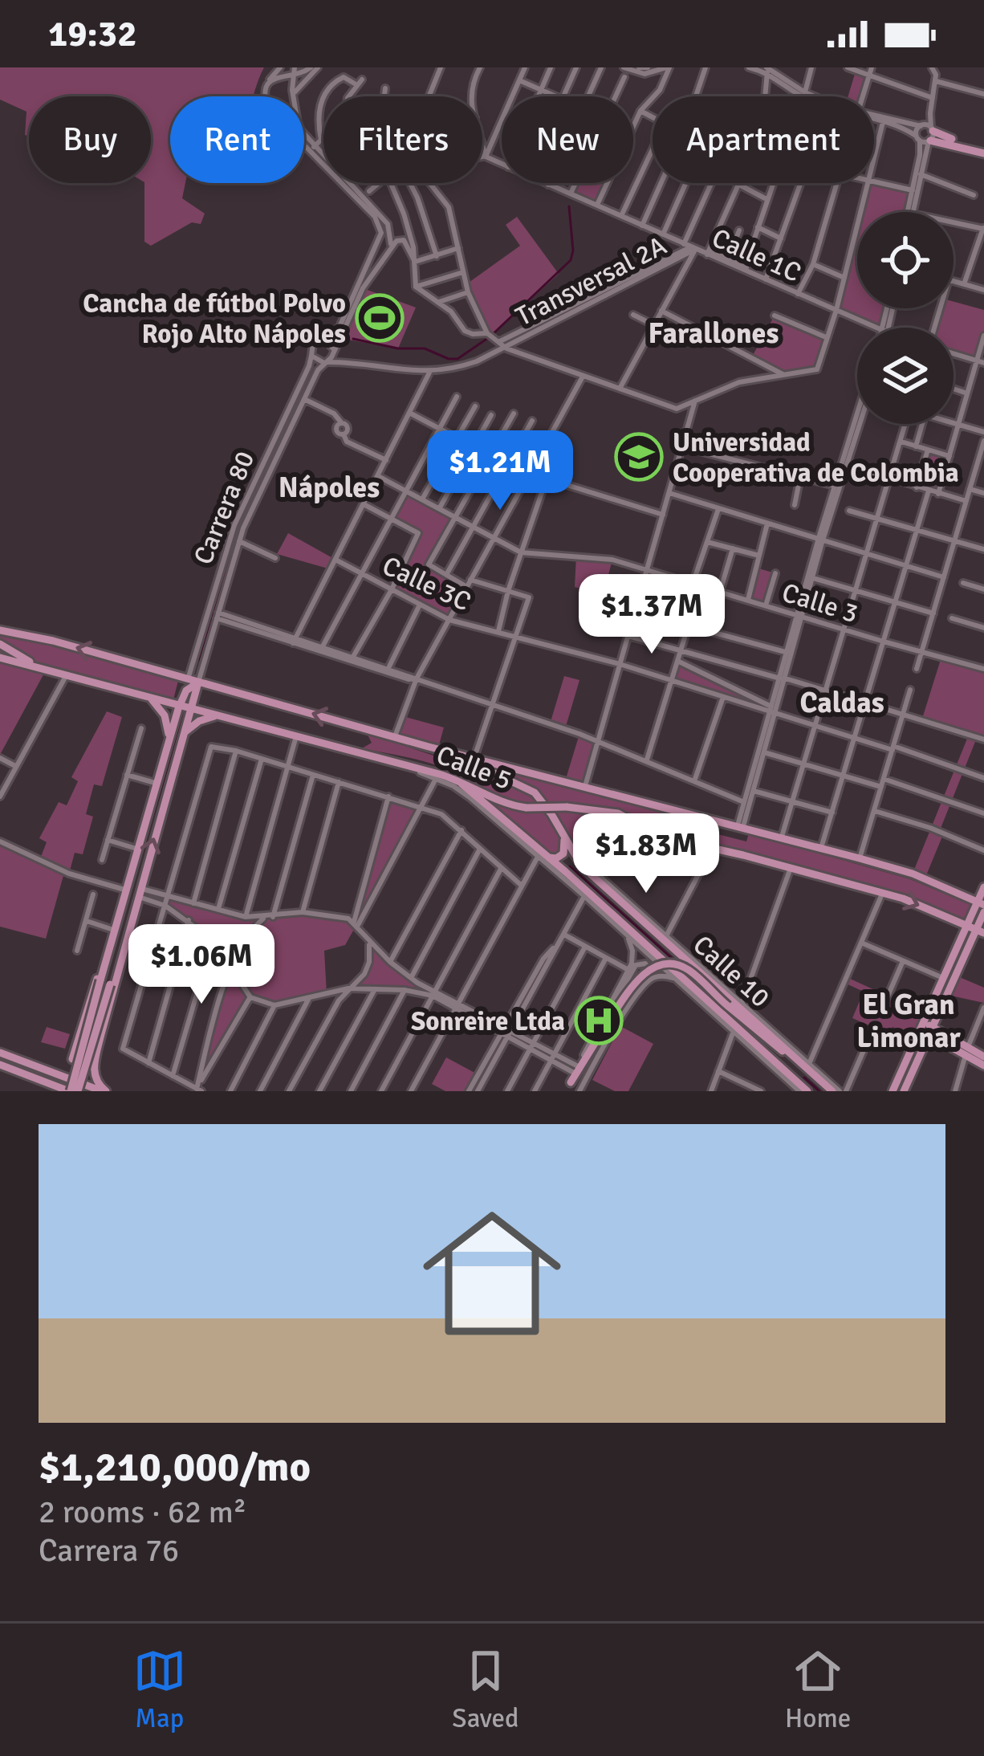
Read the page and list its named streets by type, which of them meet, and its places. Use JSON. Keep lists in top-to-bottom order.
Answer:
{
  "streets": {
    "main road": ["Carrera 80", "Calle 5", "Calle 10"],
    "street": [
      "Calle 1C",
      "Transversal 2A",
      "Calle 3C",
      "Calle 3"
    ]
  },
  "crossings": [
    ["Calle 1C", "Transversal 2A"],
    ["Carrera 80", "Calle 5"],
    ["Calle 3C", "Calle 3"],
    ["Calle 5", "Calle 10"]
  ],
  "districts": [
    "Farallones",
    "Nápoles",
    "Caldas",
    "El Gran Limonar"
  ],
  "places": {
    "sports": ["Cancha de fútbol Polvo Rojo Alto Nápoles"],
    "school or university": ["Universidad Cooperativa de Colombia"],
    "hospital": ["Sonreire Ltda"]
  },
  "page": {
    "status": "19:32",
    "chip": [
      "Buy",
      "Rent",
      "Filters",
      "New",
      "Apartment"
    ],
    "price": [
      "$1.21M",
      "$1.37M",
      "$1.83M",
      "$1.06M"
    ],
    "list": [
      {
        "name": "$1,210,000/mo",
        "note": "2 rooms · 62 m² · Carrera 76"
      }
    ],
    "tabs": ["Map", "Saved", "Home"]
  }
}
